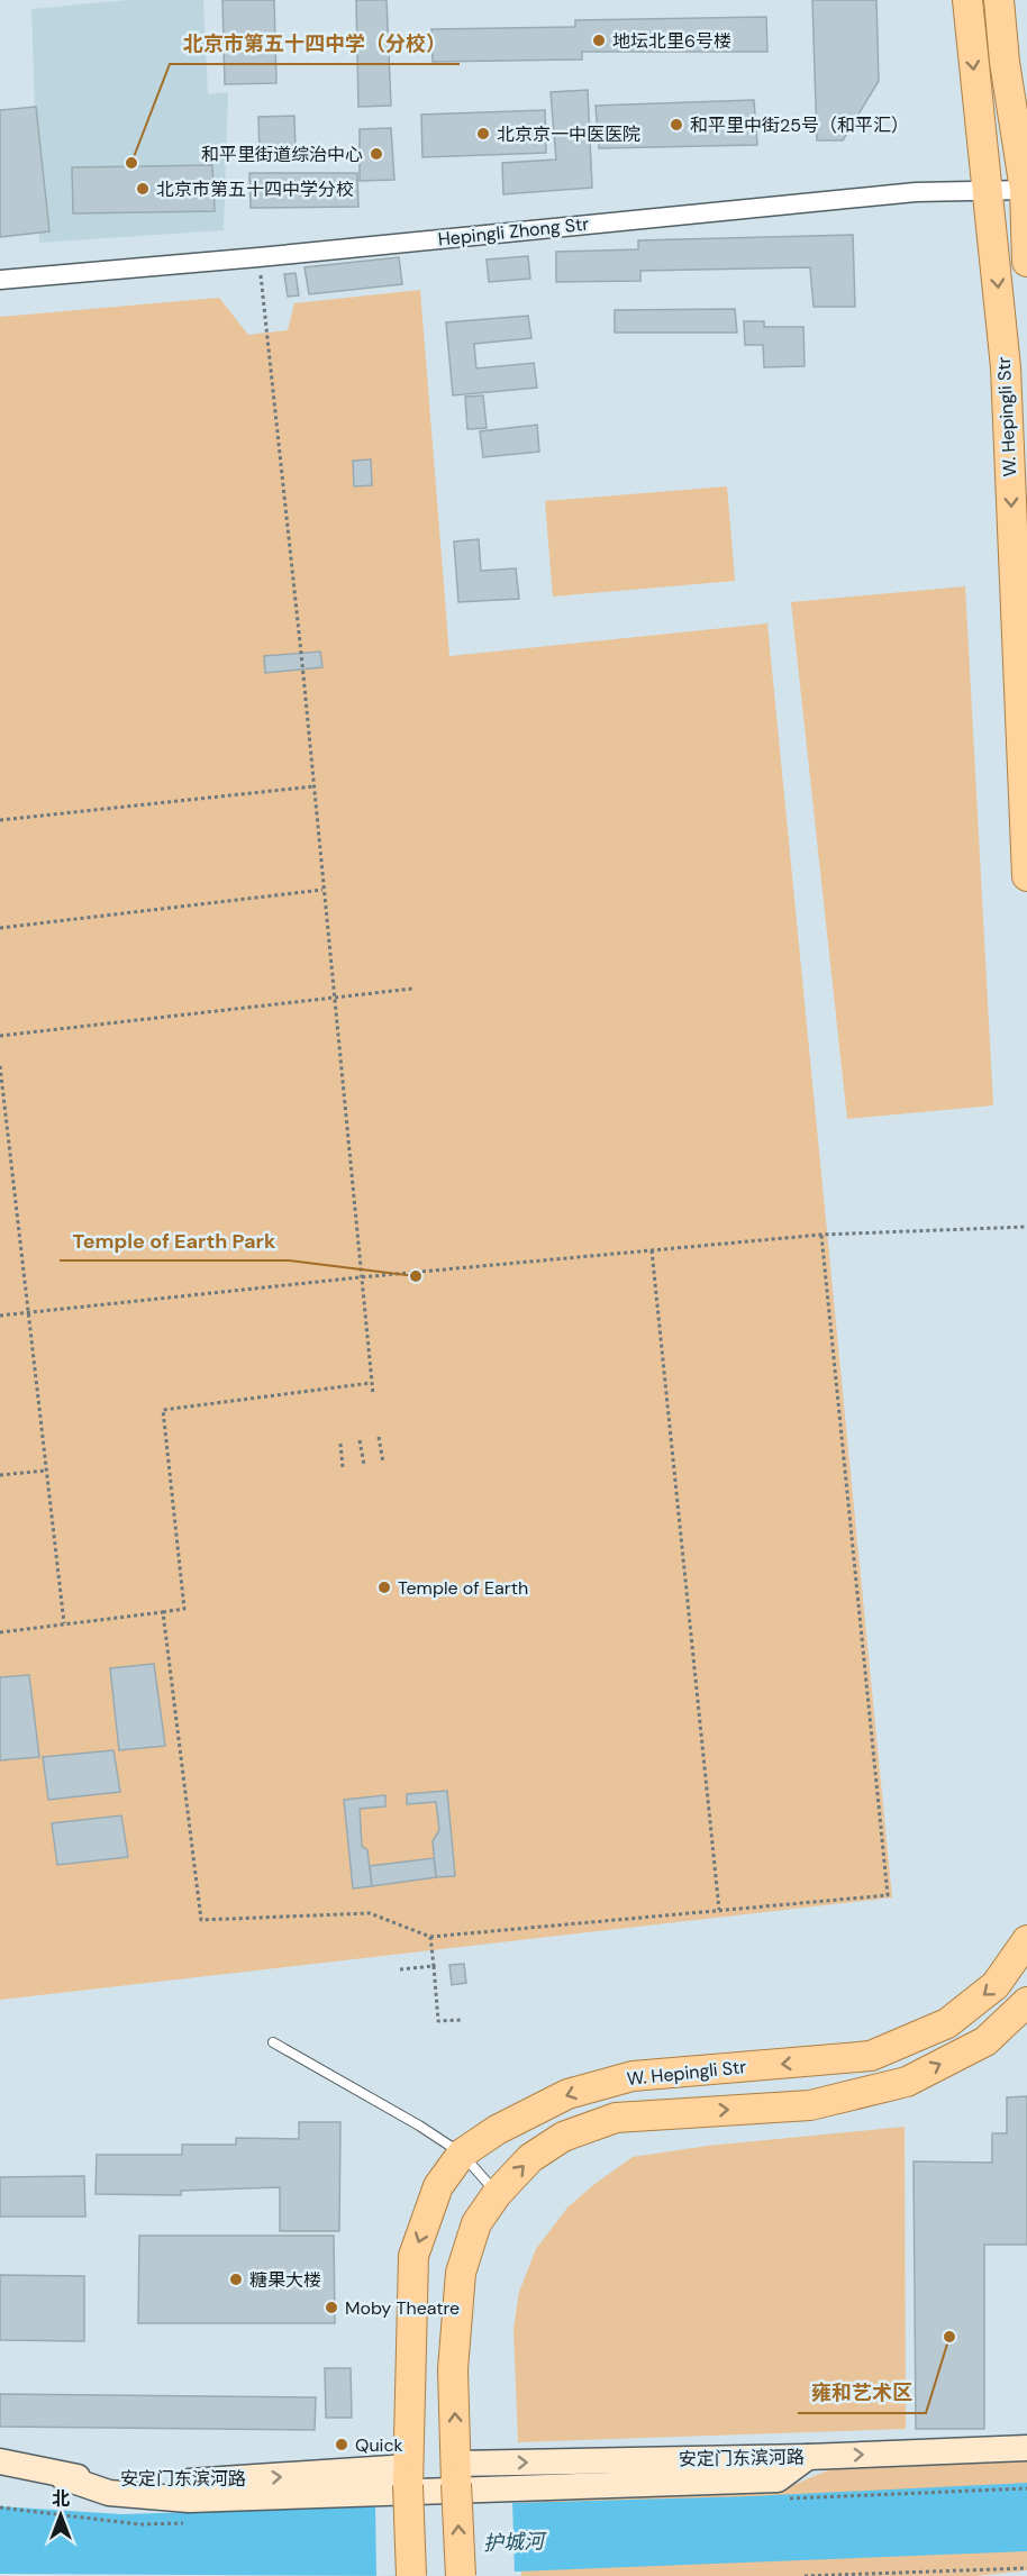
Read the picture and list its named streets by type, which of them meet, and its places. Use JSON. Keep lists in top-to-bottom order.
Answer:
{
  "streets": {
    "main road": ["W. Hepingli Str"],
    "street": ["Hepingli Zhong Str", "安定门东滨河路"]
  },
  "crossings": [
    ["Hepingli Zhong Str", "W. Hepingli Str"],
    ["W. Hepingli Str", "安定门东滨河路"]
  ],
  "water": ["护城河"],
  "places": [
    "地坛北里6号楼",
    "和平里中街25号（和平汇）",
    "北京京一中医医院",
    "和平里街道综治中心",
    "北京市第五十四中学（分校）",
    "北京市第五十四中学分校",
    "Temple of Earth Park",
    "Temple of Earth",
    "糖果大楼",
    "Moby Theatre",
    "雍和艺术区",
    "Quick"
  ],
  "north": "top"
}
